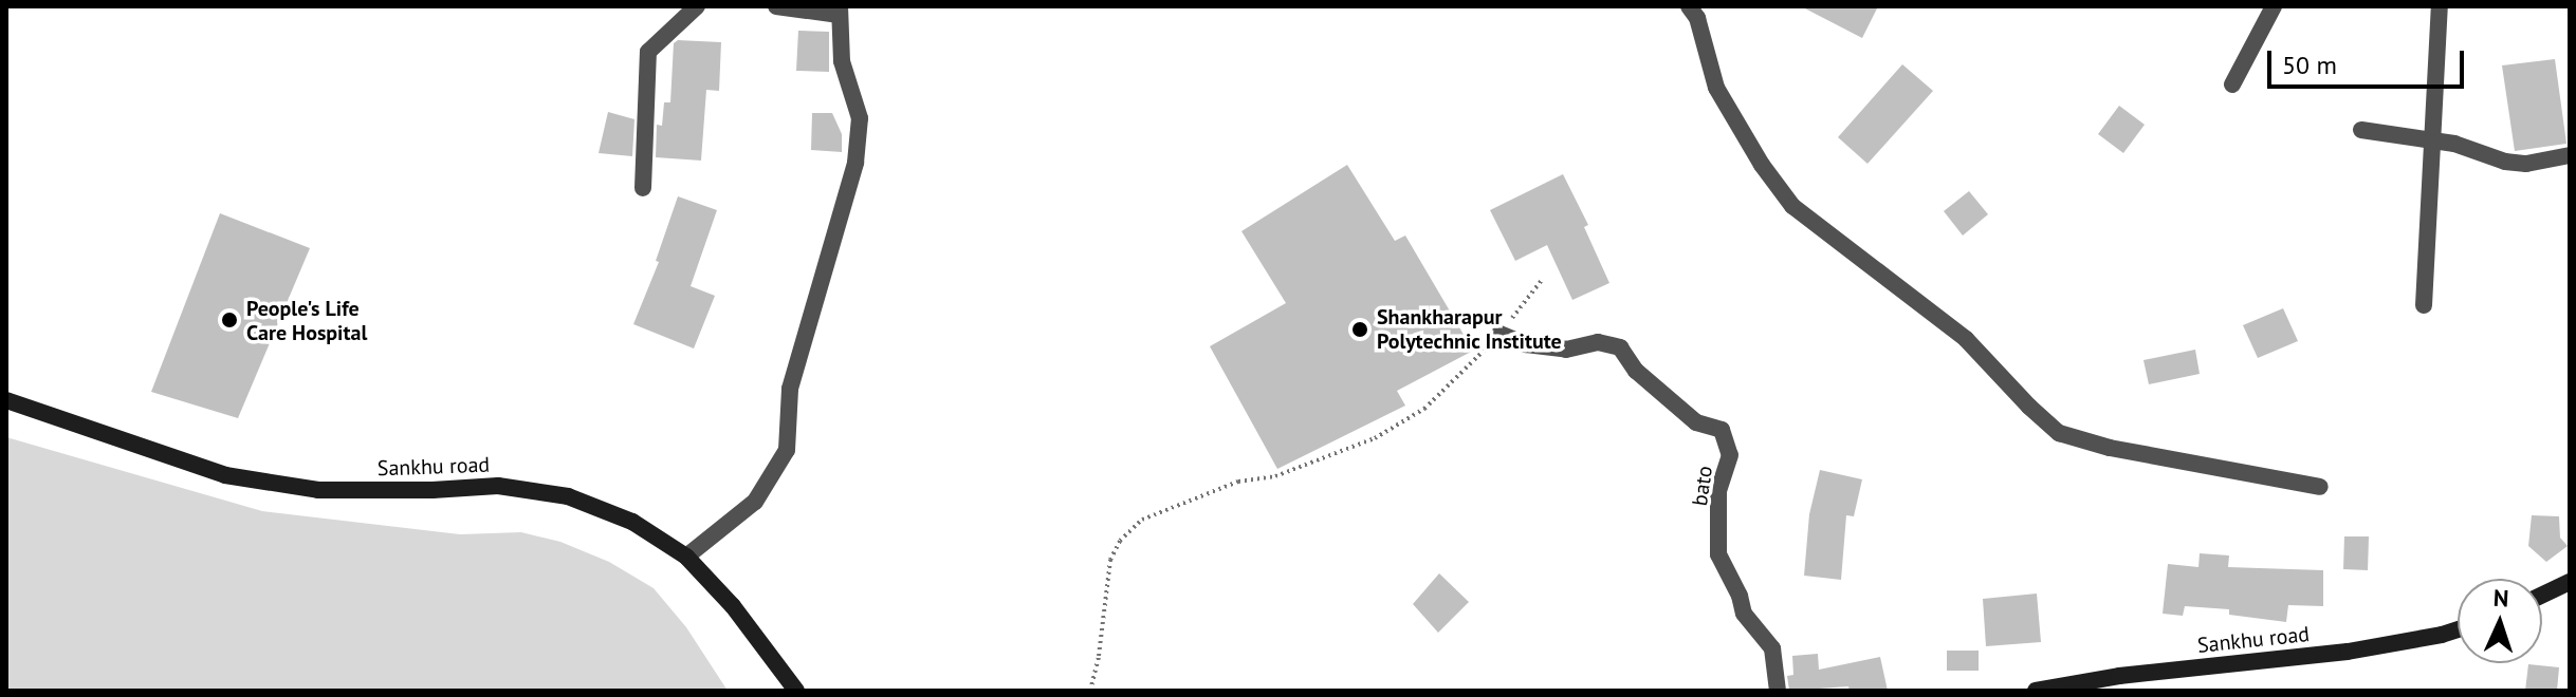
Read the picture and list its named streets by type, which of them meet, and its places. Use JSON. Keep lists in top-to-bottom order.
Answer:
{
  "streets": {
    "main road": ["Sankhu road"],
    "street": ["bato"]
  },
  "places": ["People's Life Care Hospital", "Shankharapur Polytechnic Institute"],
  "scale_bar": "50 m",
  "north": "top"
}
